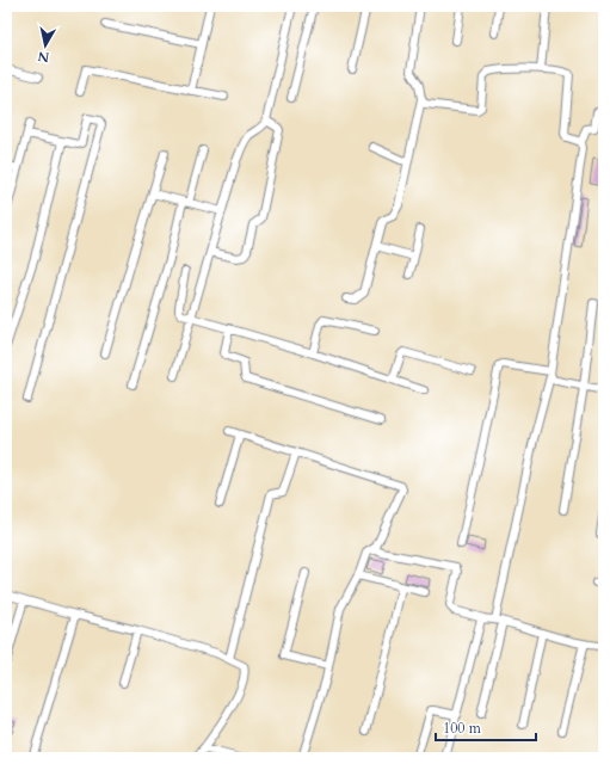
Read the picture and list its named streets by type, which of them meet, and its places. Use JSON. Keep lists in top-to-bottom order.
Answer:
{
  "scale_bar": "100 m",
  "north": "bottom"
}
